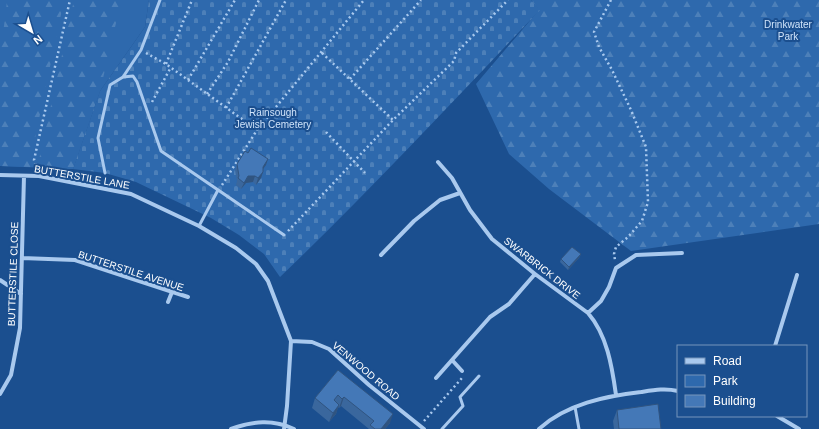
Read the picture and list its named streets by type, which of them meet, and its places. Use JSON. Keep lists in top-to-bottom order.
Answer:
{
  "streets": {
    "street": [
      "BUTTERSTILE LANE",
      "SWARBRICK DRIVE",
      "BUTTERSTILE AVENUE",
      "BUTTERSTILE CLOSE",
      "VENWOOD ROAD"
    ]
  },
  "crossings": [
    ["BUTTERSTILE LANE", "BUTTERSTILE CLOSE"],
    ["BUTTERSTILE LANE", "VENWOOD ROAD"],
    ["BUTTERSTILE AVENUE", "BUTTERSTILE CLOSE"]
  ],
  "parks": ["Drinkwater Park", "Rainsough Jewish Cemetery"],
  "legend": ["Road", "Park", "Building"],
  "north": "bottom right"
}
